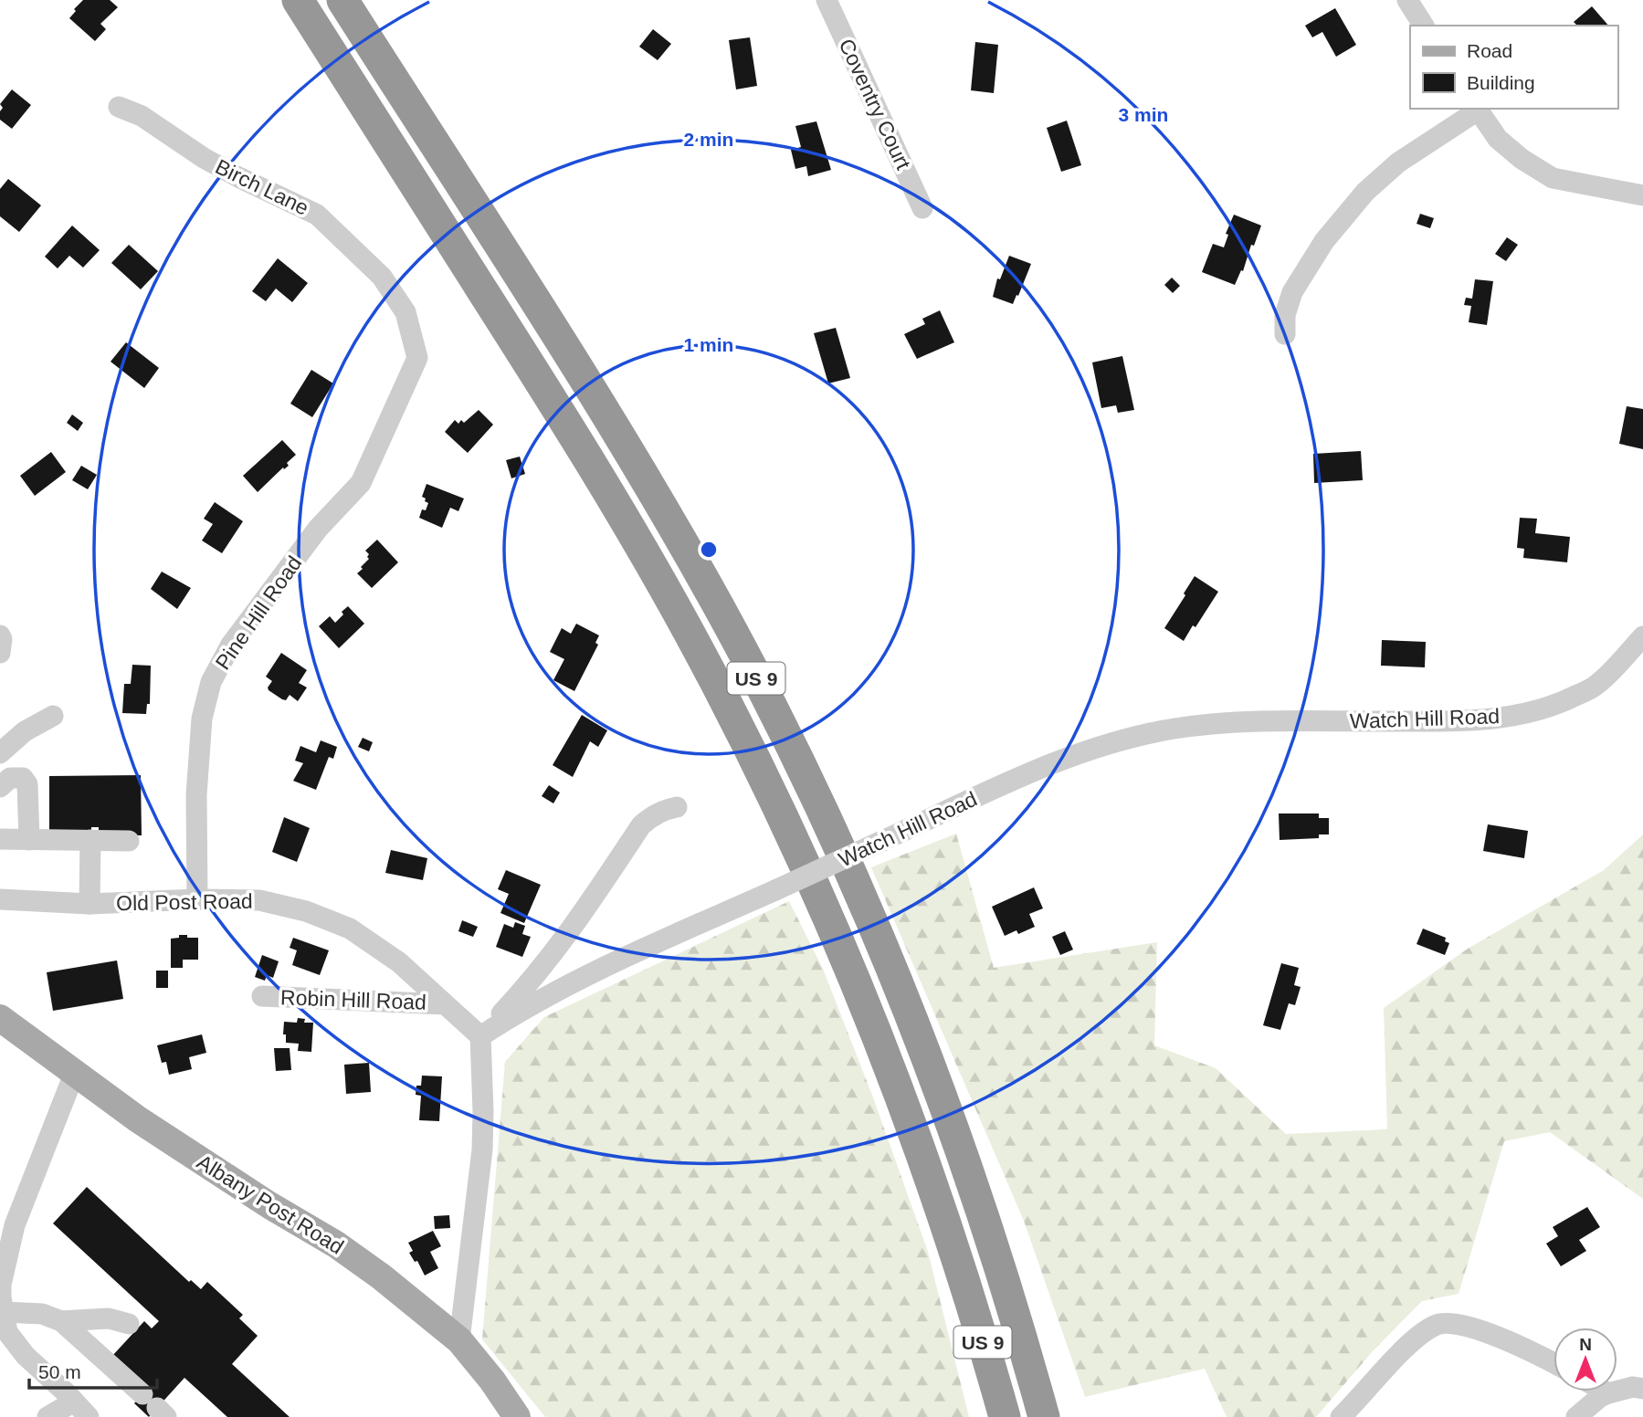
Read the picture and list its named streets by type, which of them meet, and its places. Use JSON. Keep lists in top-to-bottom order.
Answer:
{
  "streets": {
    "highway": ["US 9"],
    "main road": ["Albany Post Road"],
    "street": [
      "Coventry Court",
      "Birch Lane",
      "Pine Hill Road",
      "Watch Hill Road",
      "Old Post Road",
      "Robin Hill Road"
    ]
  },
  "crossings": [
    ["Birch Lane", "Pine Hill Road"],
    ["Pine Hill Road", "Old Post Road"],
    ["Watch Hill Road", "Old Post Road"],
    ["Old Post Road", "Robin Hill Road"]
  ],
  "legend": ["Road", "Building"],
  "scale_bar": "50 m",
  "north": "top",
  "rings": ["3 min", "2 min", "1 min"]
}
